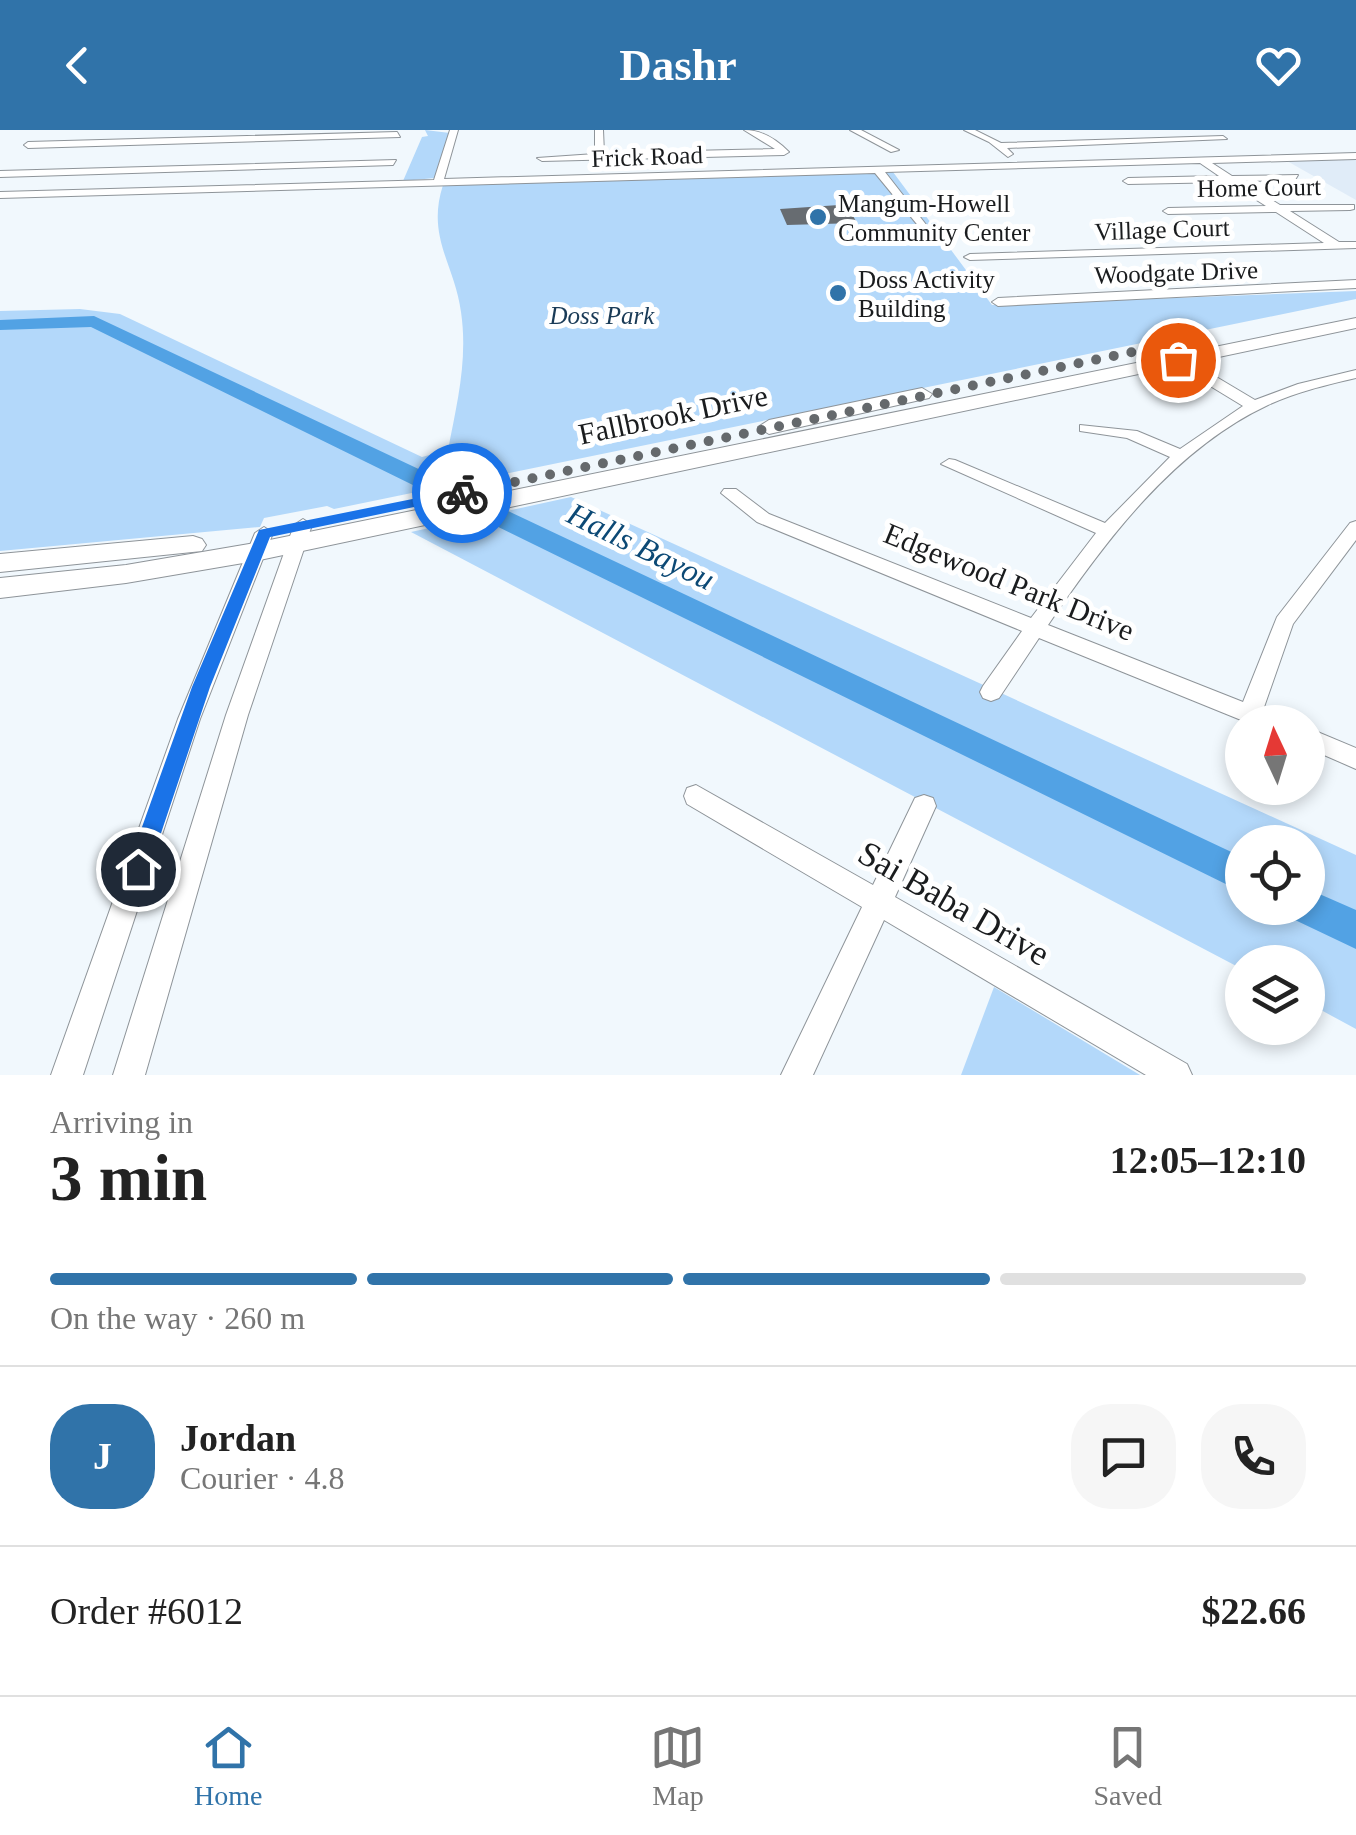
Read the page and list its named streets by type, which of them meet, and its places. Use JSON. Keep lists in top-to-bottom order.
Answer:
{
  "streets": {
    "main road": ["Fallbrook Drive"],
    "street": [
      "Frick Road",
      "Home Court",
      "Village Court",
      "Woodgate Drive",
      "Edgewood Park Drive",
      "Sai Baba Drive"
    ]
  },
  "water": ["Halls Bayou"],
  "parks": ["Doss Park"],
  "places": ["Mangum-Howell Community Center", "Doss Activity Building"],
  "north": "top",
  "page": {
    "header": "Dashr",
    "heading": ["3 min", "Arriving in", "12:05–12:10"],
    "panel": [
      "Jordan",
      "Courier · 4.8",
      "Order #6012",
      "$22.66"
    ],
    "bar": "On the way · 260 m",
    "round": "J",
    "tabs": ["Home", "Map", "Saved"]
  }
}
